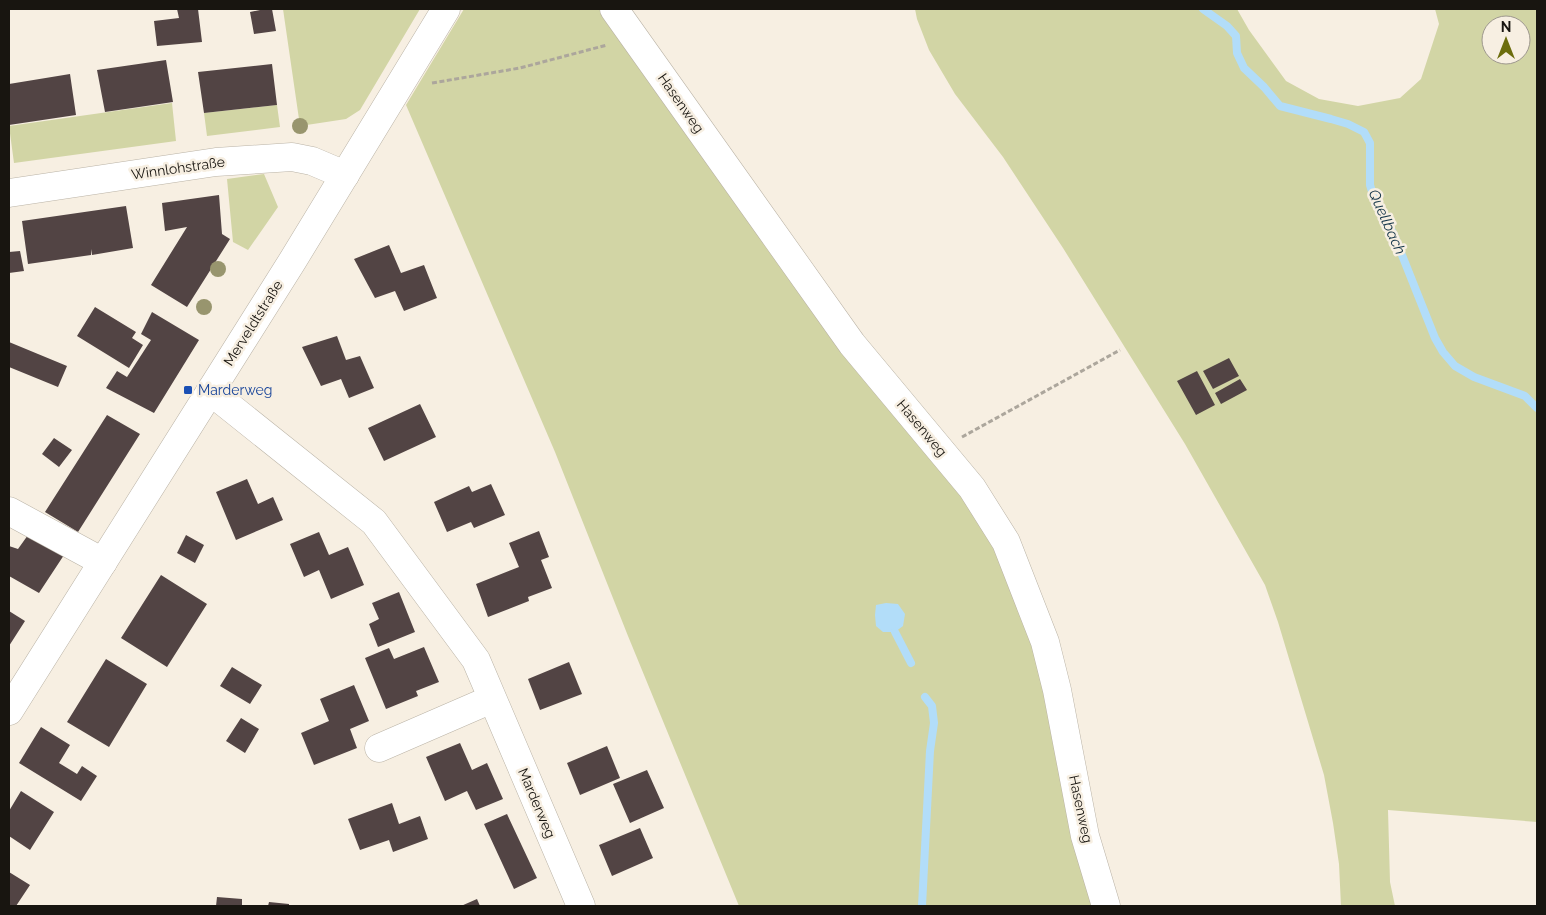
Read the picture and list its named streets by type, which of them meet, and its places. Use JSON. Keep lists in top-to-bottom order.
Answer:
{
  "streets": {
    "street": [
      "Hasenweg",
      "Winnlohstraße",
      "Merveldtstraße",
      "Marderweg"
    ]
  },
  "crossings": [
    ["Winnlohstraße", "Merveldtstraße"],
    ["Merveldtstraße", "Marderweg"]
  ],
  "water": ["Quellbach"],
  "places": {
    "transit": ["Marderweg"]
  },
  "north": "top"
}
